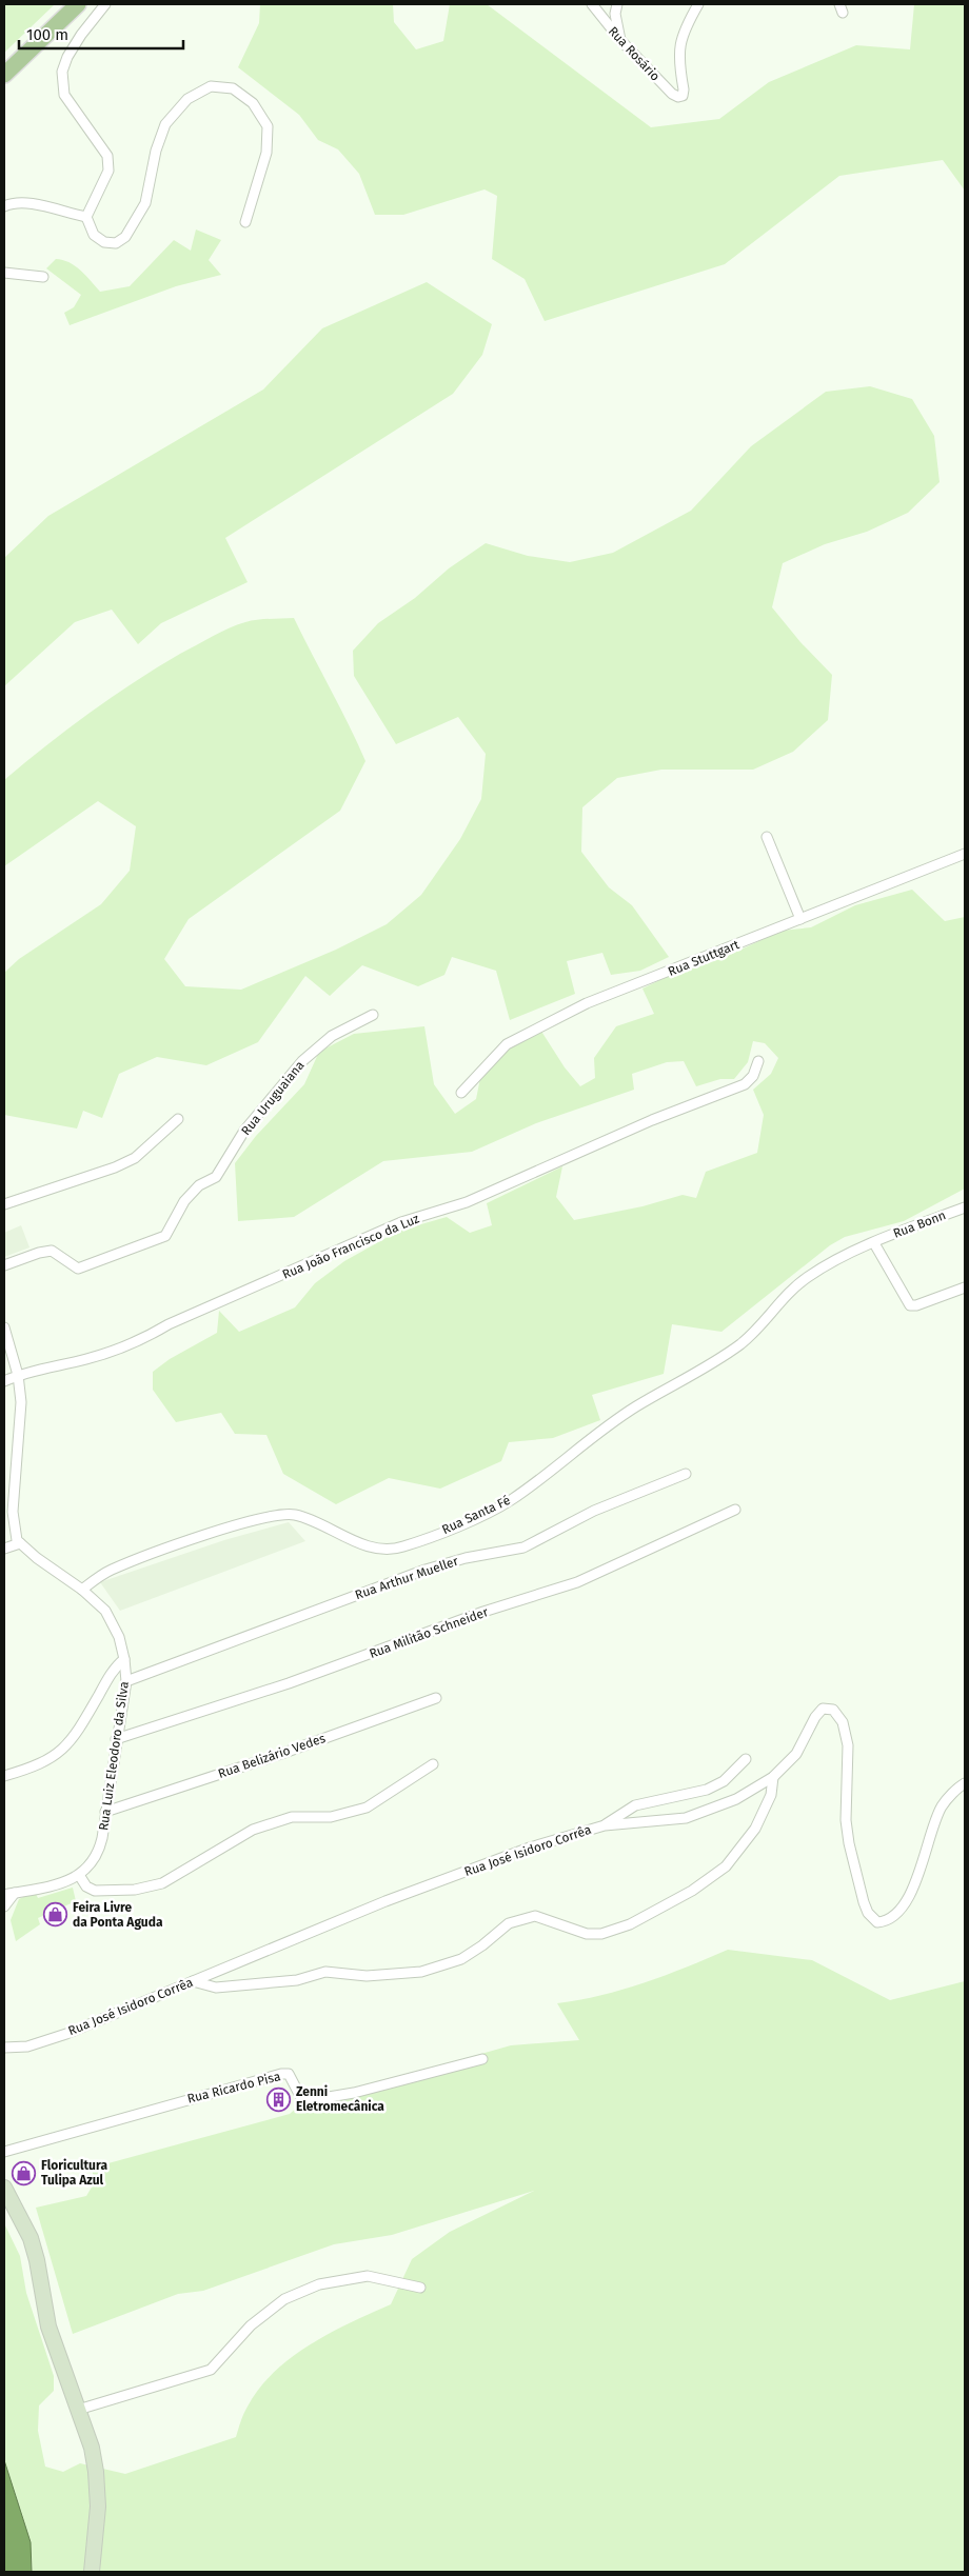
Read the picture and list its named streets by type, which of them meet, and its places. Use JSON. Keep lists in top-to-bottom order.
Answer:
{
  "streets": {
    "street": [
      "Rua Rosário",
      "Rua Stuttgart",
      "Rua Uruguaiana",
      "Rua Bonn",
      "Rua João Francisco da Luz",
      "Rua Santa Fé",
      "Rua Arthur Mueller",
      "Rua Militão Schneider",
      "Rua Luiz Eleodoro da Silva",
      "Rua Belizário Vedes",
      "Rua José Isidoro Corrêa",
      "Rua Ricardo Pisa"
    ]
  },
  "crossings": [
    ["Rua Bonn", "Rua Santa Fé"],
    ["Rua Santa Fé", "Rua Luiz Eleodoro da Silva"],
    ["Rua Arthur Mueller", "Rua Luiz Eleodoro da Silva"],
    ["Rua Militão Schneider", "Rua Luiz Eleodoro da Silva"],
    ["Rua Luiz Eleodoro da Silva", "Rua Belizário Vedes"]
  ],
  "places": {
    "shop": ["Feira Livre da Ponta Aguda", "Floricultura Tulipa Azul"],
    "building": ["Zenni Eletromecânica"]
  },
  "scale_bar": "100 m"
}
